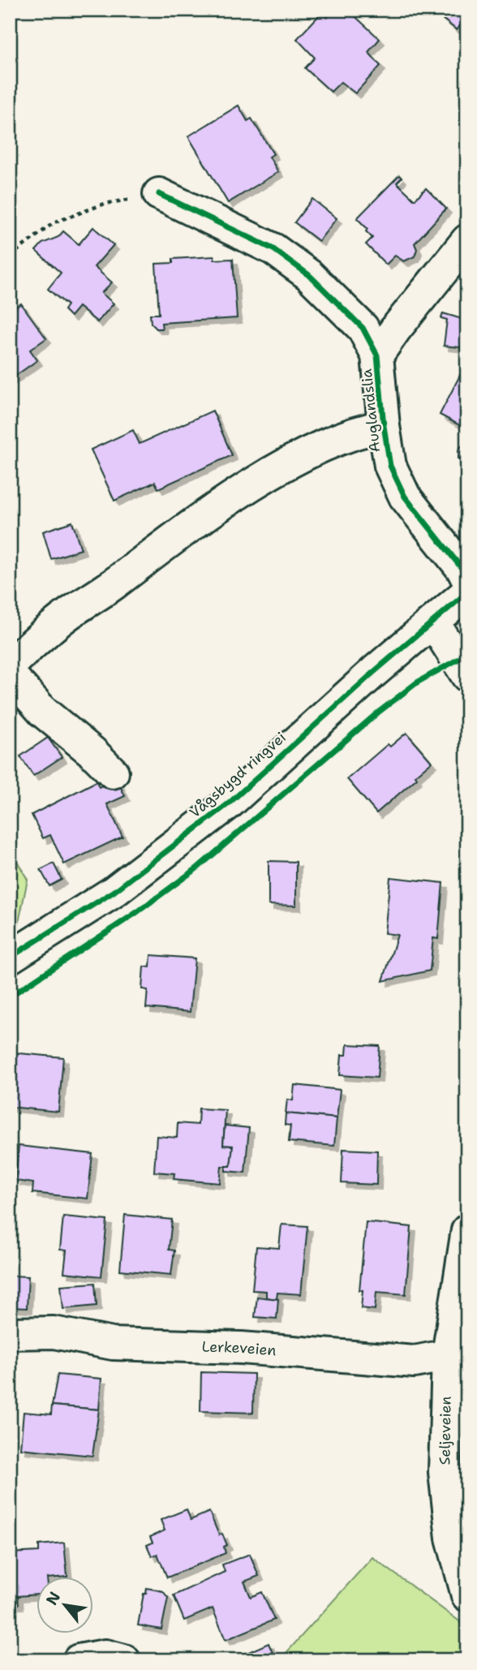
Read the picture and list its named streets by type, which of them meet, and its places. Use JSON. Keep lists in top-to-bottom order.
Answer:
{
  "streets": {
    "street": [
      "Auglandslia",
      "Vågsbygd ringvei",
      "Lerkeveien",
      "Seljeveien"
    ]
  },
  "crossings": [
    ["Lerkeveien", "Seljeveien"]
  ],
  "north": "top left"
}
